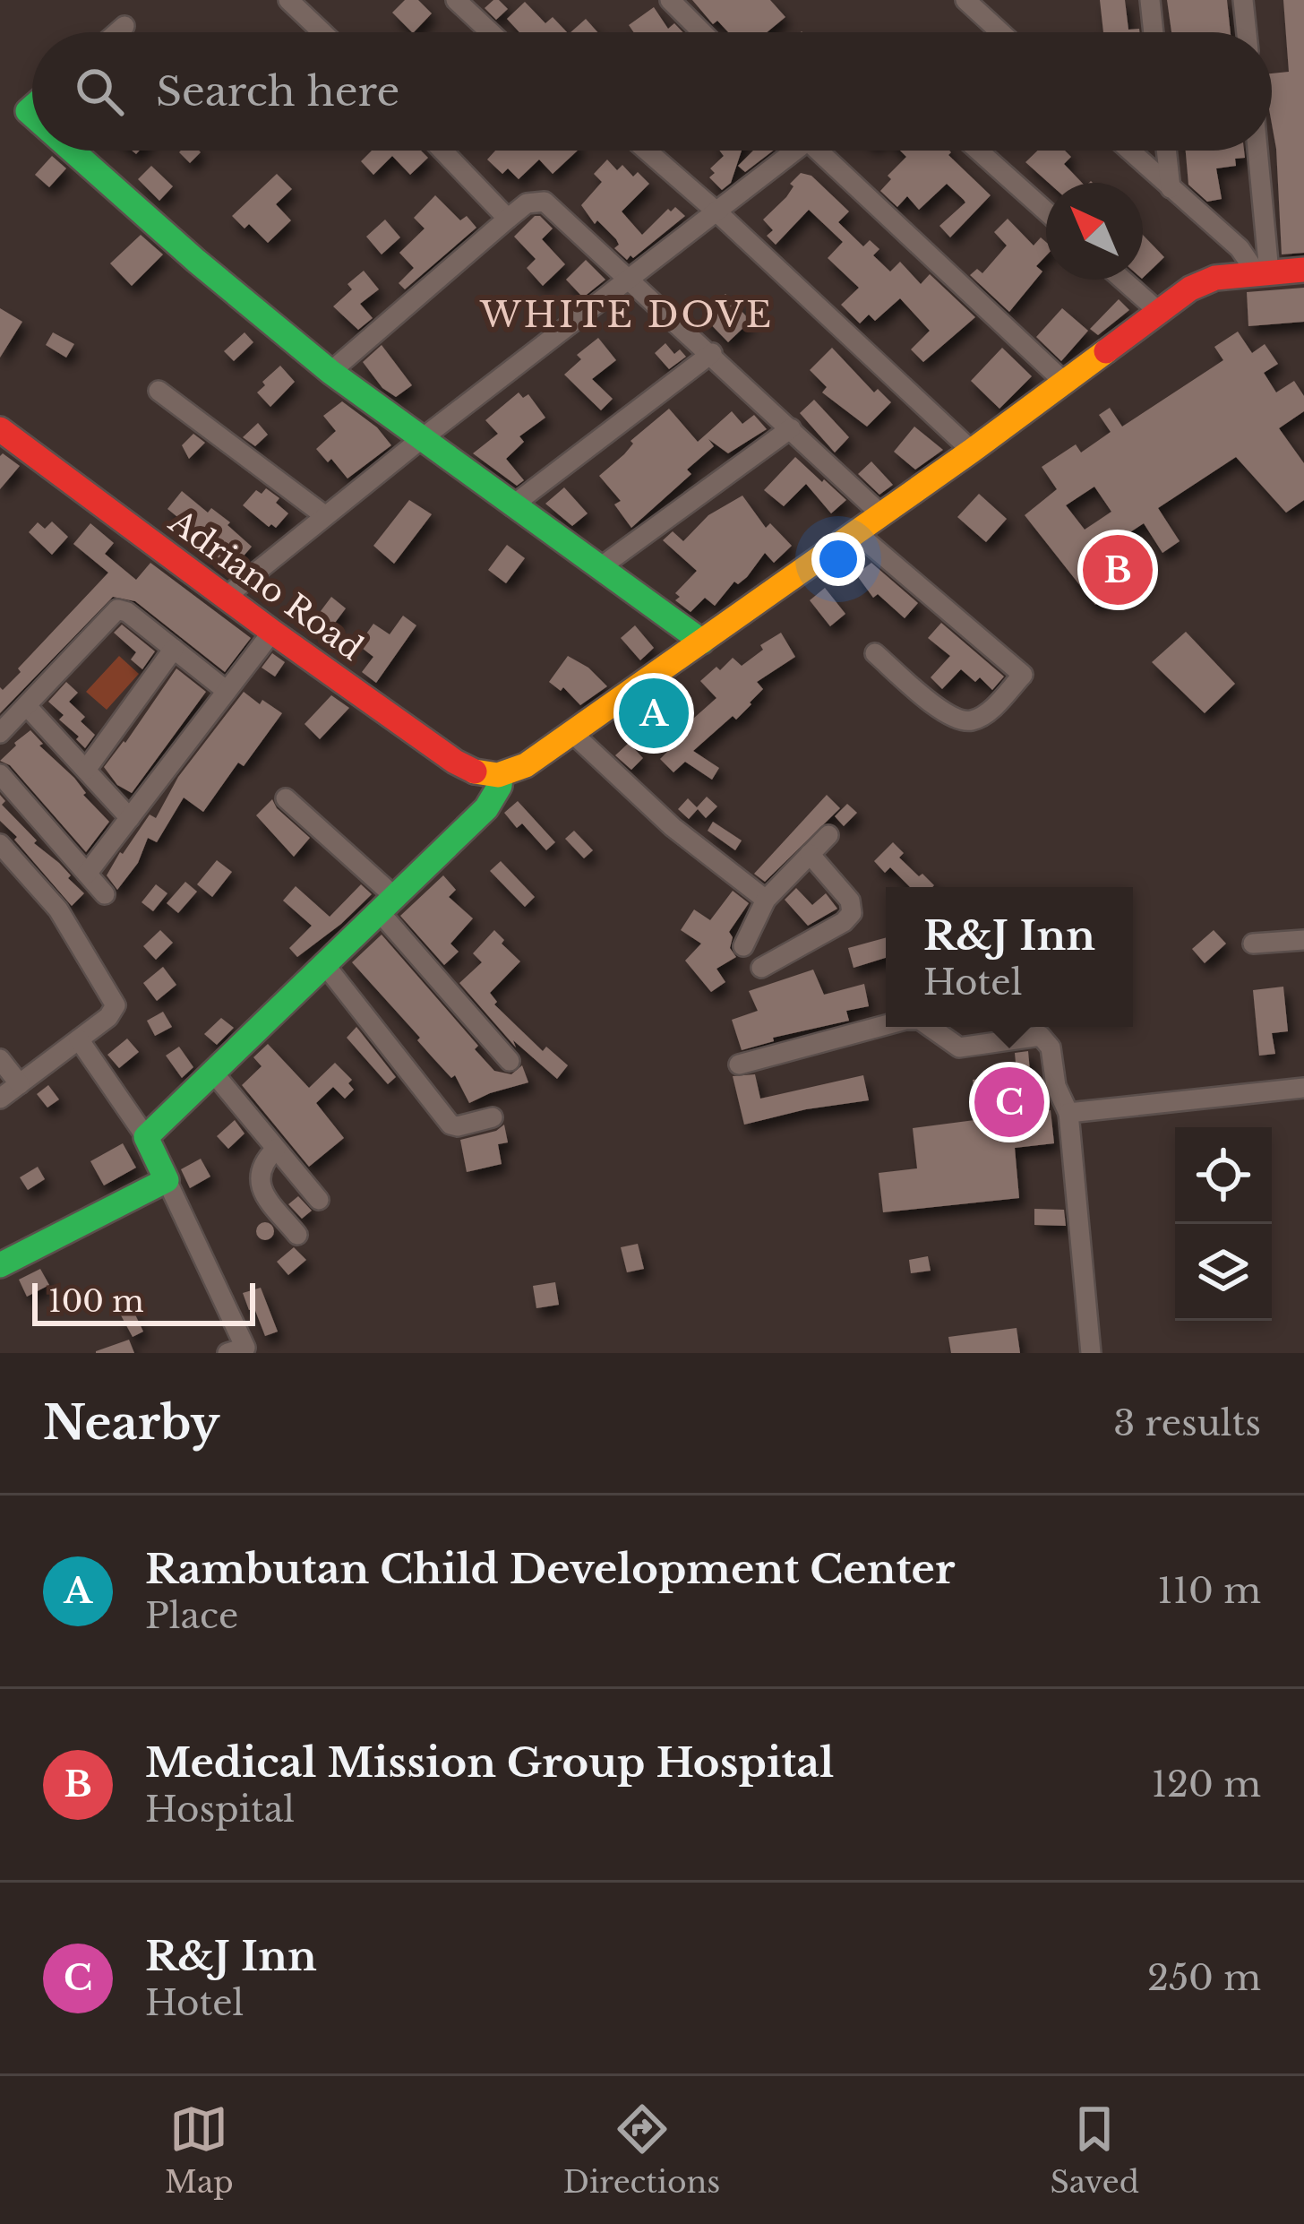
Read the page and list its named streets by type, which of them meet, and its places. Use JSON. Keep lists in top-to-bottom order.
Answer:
{
  "streets": {
    "street": ["Adriano Road"]
  },
  "districts": ["WHITE DOVE"],
  "scale_bar": "100 m",
  "north": "top left",
  "page": {
    "search": "Search here",
    "pins": ["B", "A", "C"],
    "popup": ["R&J Inn", "Hotel"],
    "scale": "100 m",
    "heading": ["Nearby", "3 results"],
    "list": [
      {
        "mark": "A",
        "name": "Rambutan Child Development Center",
        "note": "Place",
        "value": "110 m"
      },
      {
        "mark": "B",
        "name": "Medical Mission Group Hospital",
        "note": "Hospital",
        "value": "120 m"
      },
      {
        "mark": "C",
        "name": "R&J Inn",
        "note": "Hotel",
        "value": "250 m"
      }
    ],
    "nav": ["Map", "Directions", "Saved"]
  }
}
